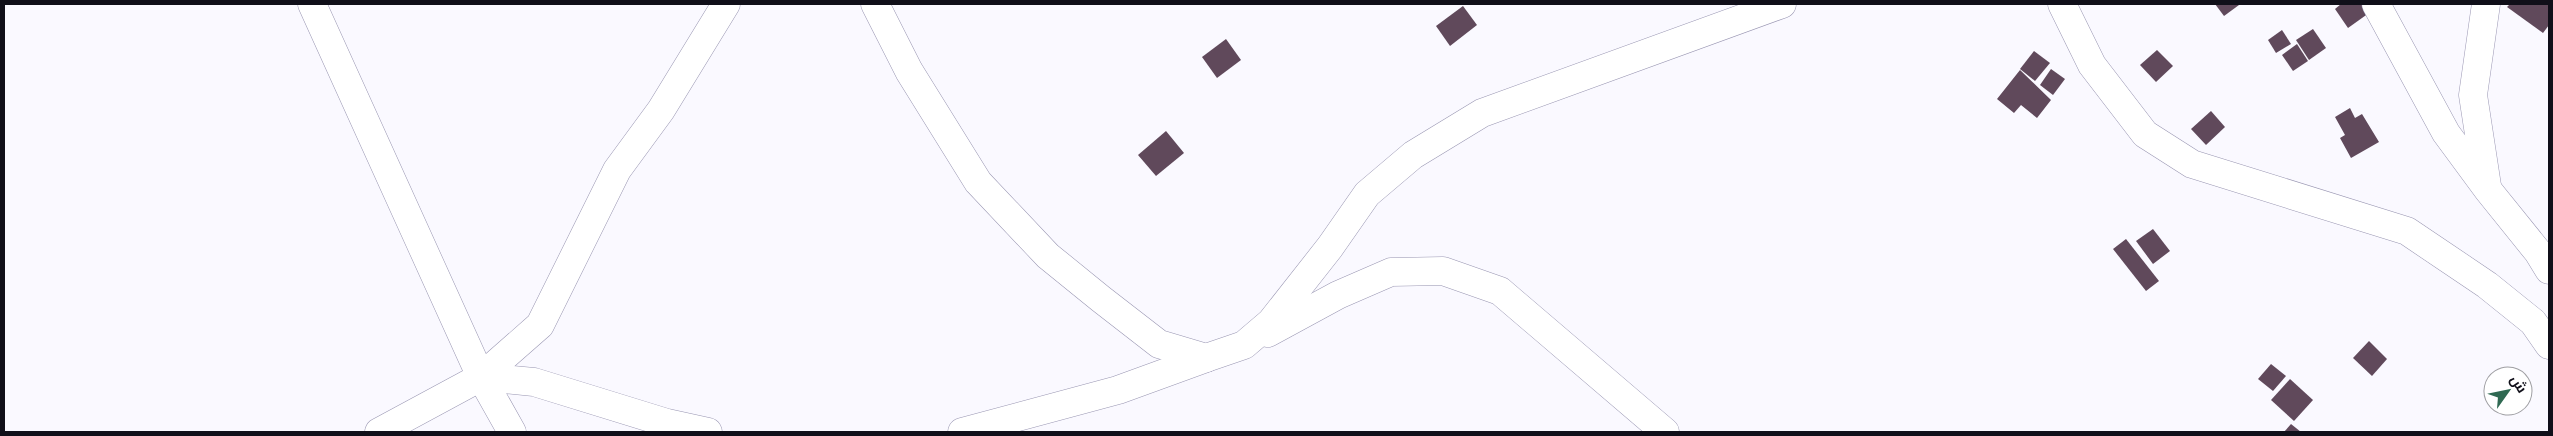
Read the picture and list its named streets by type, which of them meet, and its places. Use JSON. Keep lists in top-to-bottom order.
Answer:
{
  "north": "top right"
}
